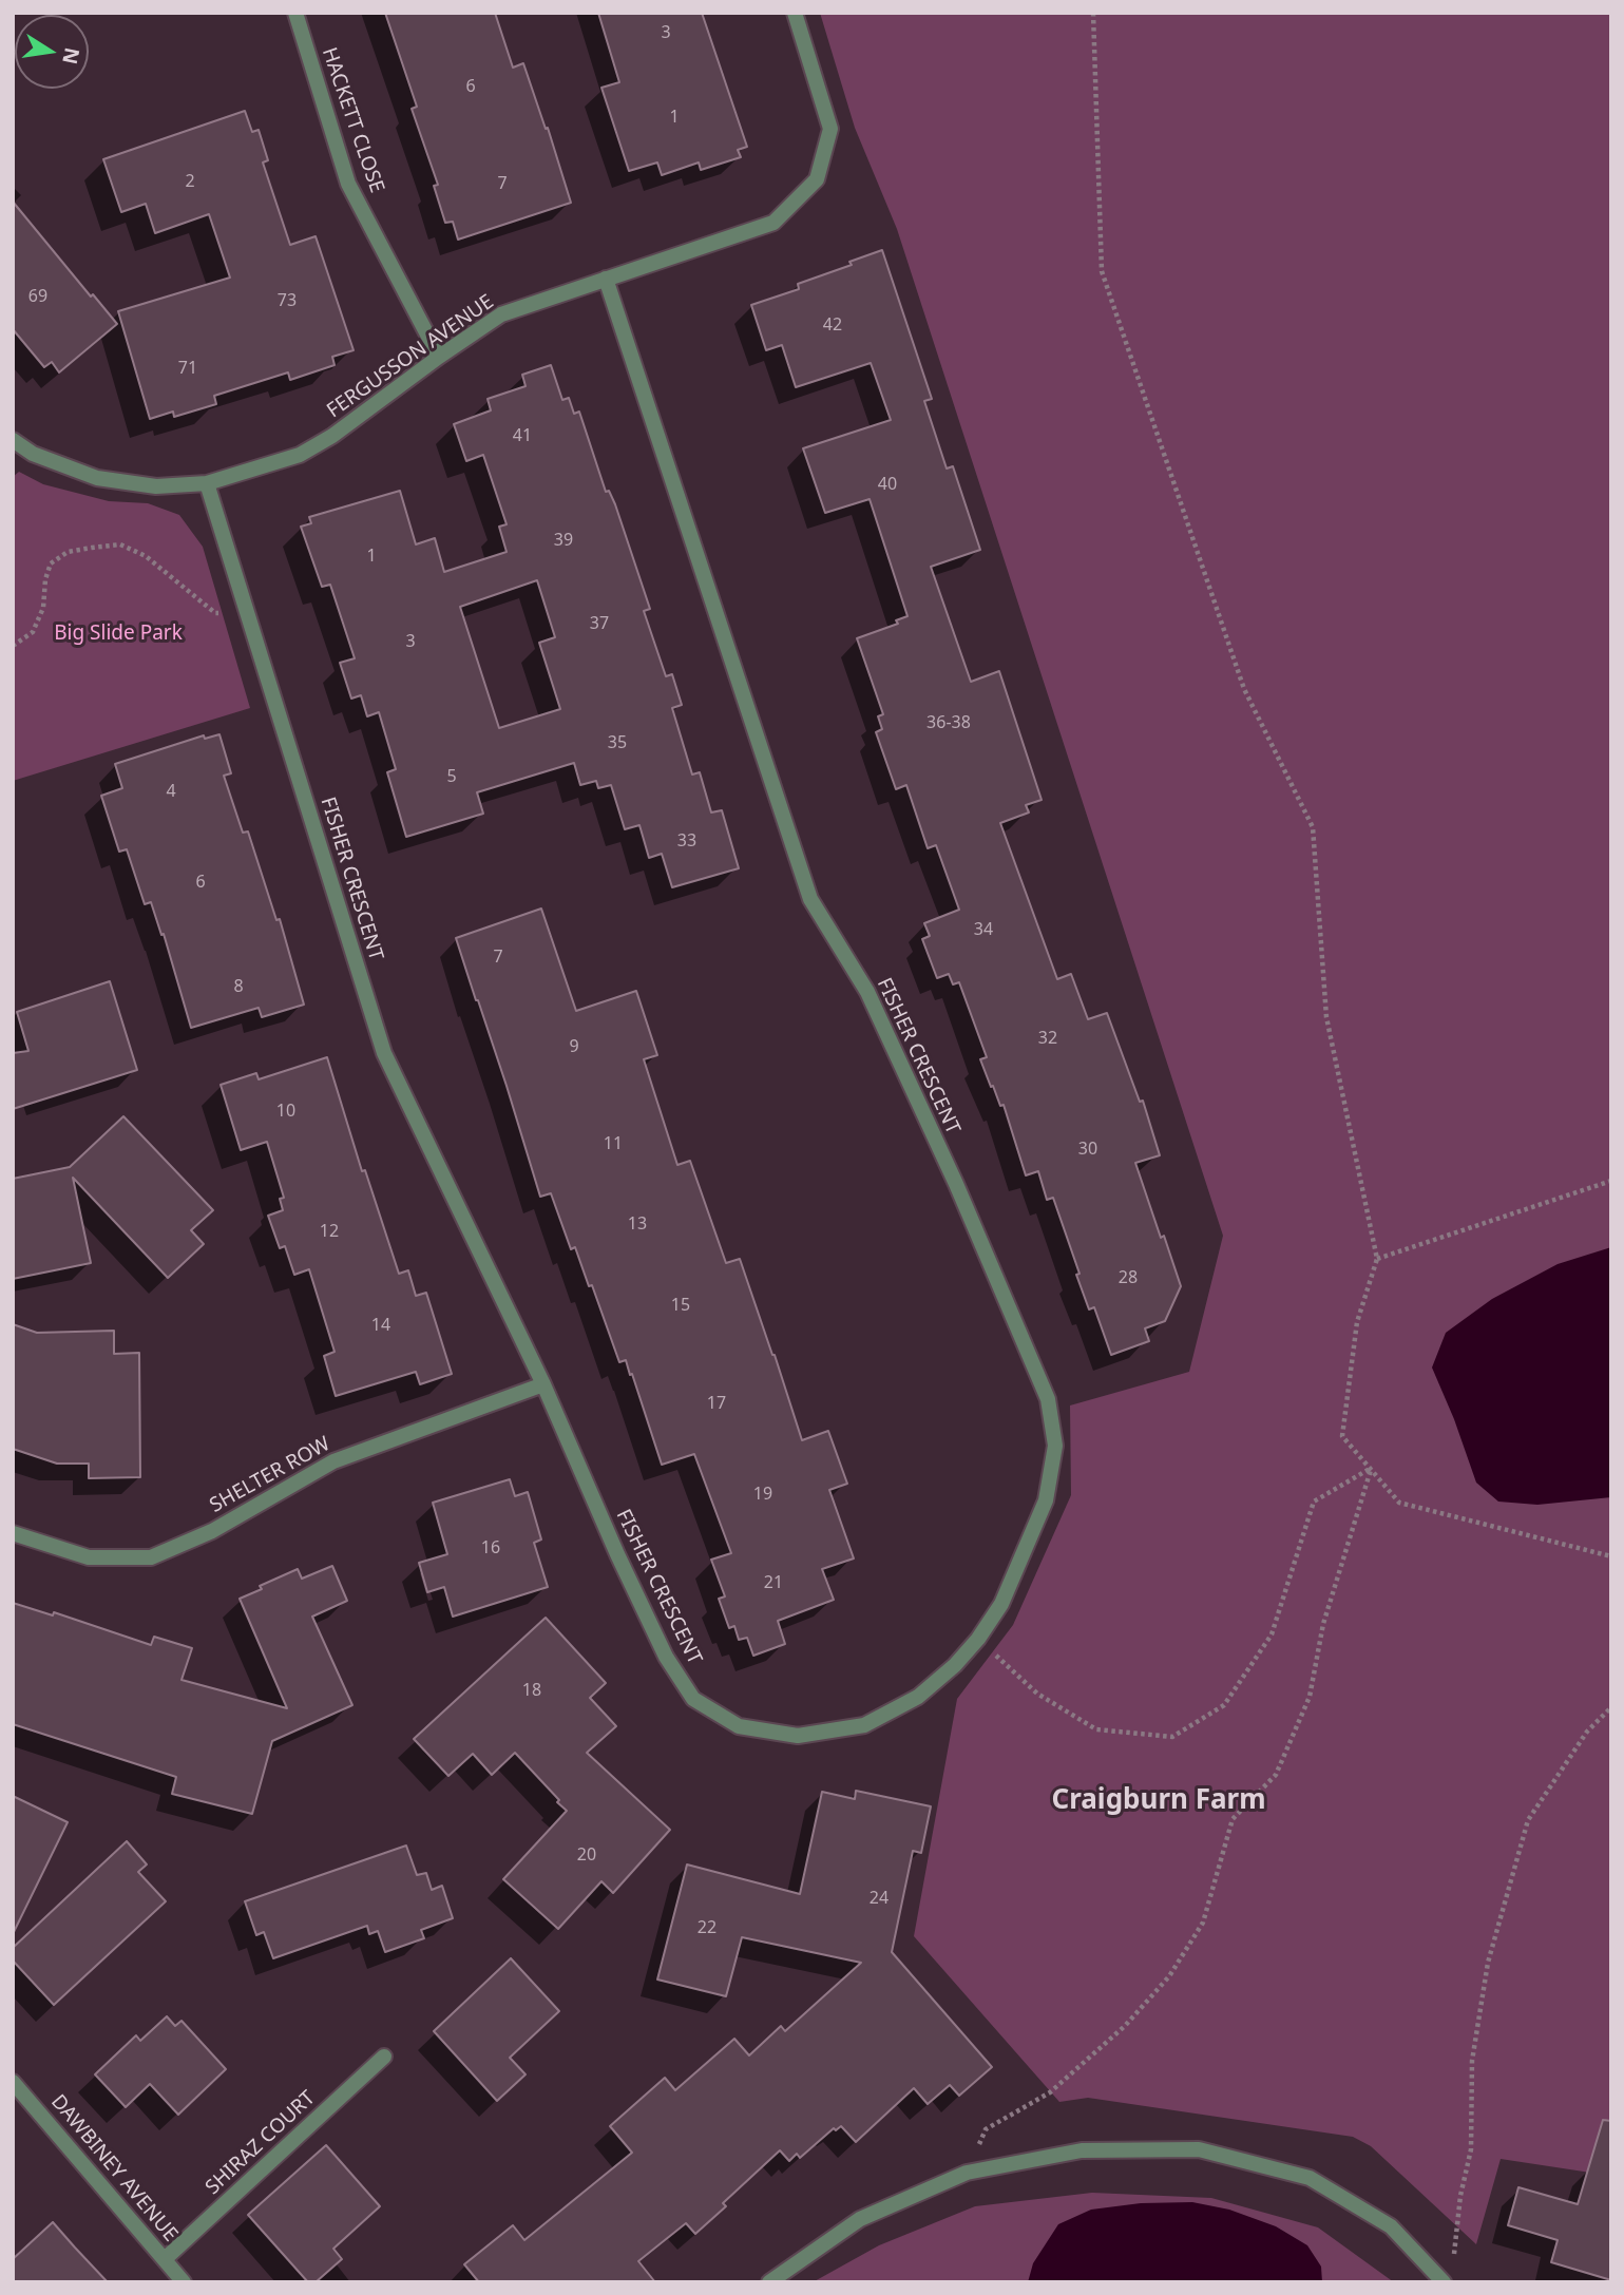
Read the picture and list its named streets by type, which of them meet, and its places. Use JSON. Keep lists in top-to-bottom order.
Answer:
{
  "streets": {
    "street": [
      "HACKETT CLOSE",
      "FERGUSSON AVENUE",
      "FISHER CRESCENT",
      "SHELTER ROW",
      "SHIRAZ COURT",
      "DAWBINEY AVENUE"
    ]
  },
  "crossings": [
    ["HACKETT CLOSE", "FERGUSSON AVENUE"],
    ["FERGUSSON AVENUE", "FISHER CRESCENT"],
    ["FISHER CRESCENT", "SHELTER ROW"],
    ["SHIRAZ COURT", "DAWBINEY AVENUE"]
  ],
  "districts": ["Craigburn Farm"],
  "parks": ["Big Slide Park"],
  "house_numbers": [
    "3",
    "6",
    "1",
    "2",
    "7",
    "69",
    "73",
    "42",
    "71",
    "41",
    "40",
    "39",
    "1",
    "37",
    "3",
    "36-38",
    "35",
    "5",
    "4",
    "33",
    "6",
    "34",
    "7",
    "8",
    "32",
    "9",
    "10",
    "11",
    "30",
    "13",
    "12",
    "28",
    "15",
    "14",
    "17",
    "19",
    "16",
    "21",
    "18",
    "20",
    "24",
    "22"
  ],
  "north": "right"
}
